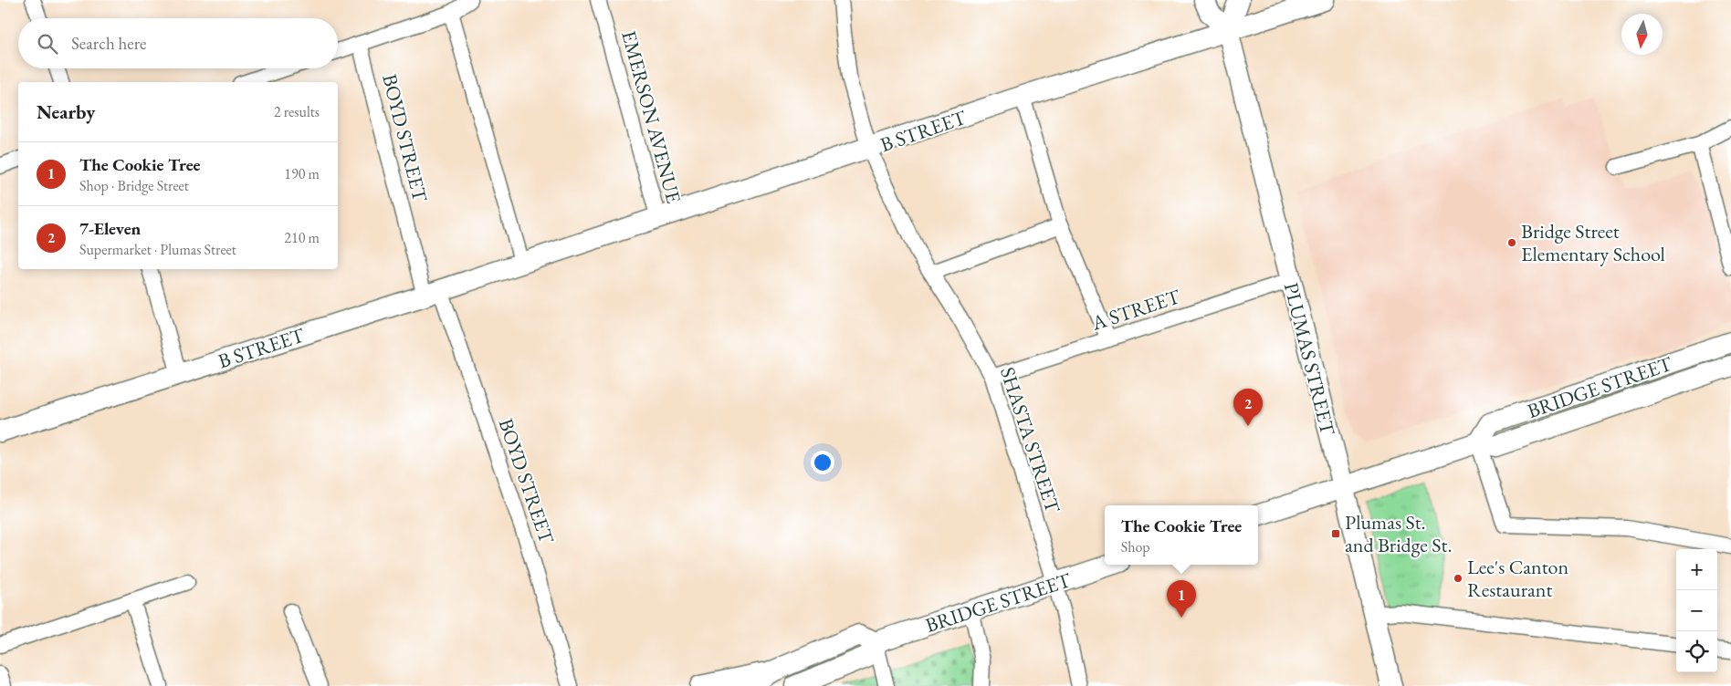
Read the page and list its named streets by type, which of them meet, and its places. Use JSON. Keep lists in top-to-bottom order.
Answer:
{
  "streets": {
    "street": [
      "EMERSON AVENUE",
      "B STREET",
      "BOYD STREET",
      "A STREET",
      "PLUMAS STREET",
      "BRIDGE STREET",
      "SHASTA STREET"
    ]
  },
  "crossings": [
    ["EMERSON AVENUE", "B STREET"],
    ["B STREET", "BOYD STREET"],
    ["B STREET", "PLUMAS STREET"],
    ["B STREET", "SHASTA STREET"],
    ["A STREET", "PLUMAS STREET"],
    ["A STREET", "SHASTA STREET"],
    ["PLUMAS STREET", "BRIDGE STREET"],
    ["BRIDGE STREET", "SHASTA STREET"]
  ],
  "places": {
    "other": ["Bridge Street Elementary School", "Lee's Canton Restaurant"],
    "transit": ["Plumas St. and Bridge St."]
  },
  "north": "bottom",
  "page": {
    "search": "Search here",
    "heading": ["Nearby", "2 results"],
    "list": [
      {
        "mark": "1",
        "name": "The Cookie Tree",
        "note": "Shop · Bridge Street",
        "value": "190 m"
      },
      {
        "mark": "2",
        "name": "7-Eleven",
        "note": "Supermarket · Plumas Street",
        "value": "210 m"
      }
    ],
    "pins": ["2", "1"],
    "popup": ["The Cookie Tree", "Shop"],
    "map_buttons": ["+", "−"]
  }
}
